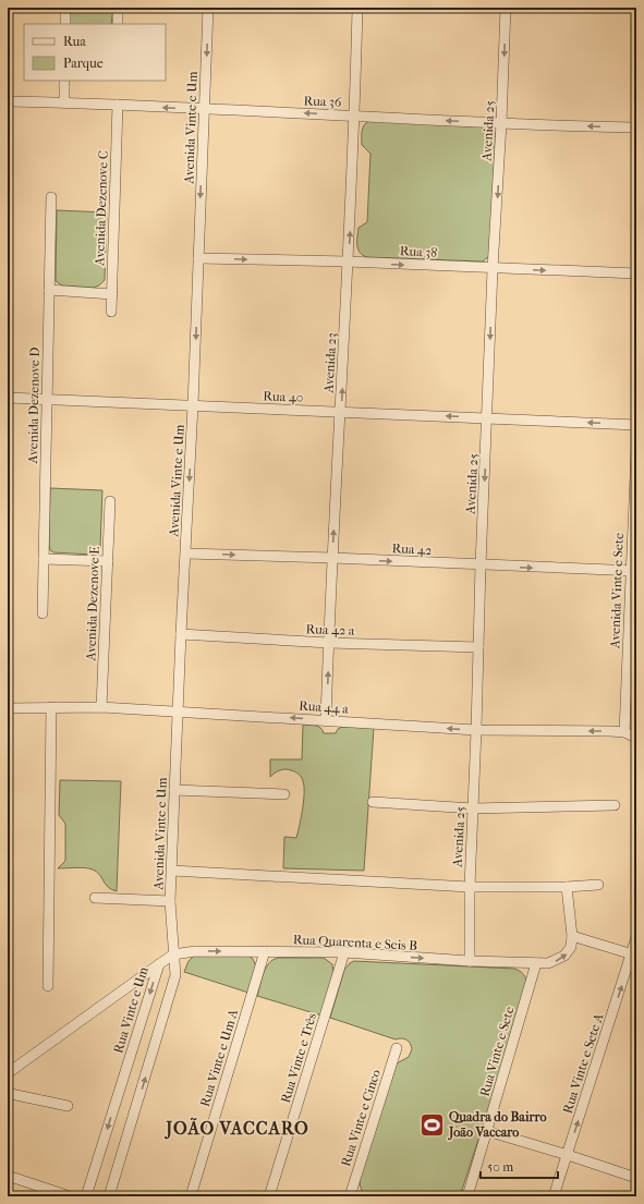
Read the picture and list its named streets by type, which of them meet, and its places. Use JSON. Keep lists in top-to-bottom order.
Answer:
{
  "streets": {
    "street": [
      "Rua 36",
      "Avenida Vinte e Um",
      "Avenida 25",
      "Avenida Dezenove C",
      "Rua 38",
      "Avenida 23",
      "Rua 40",
      "Avenida Dezenove D",
      "Rua 42",
      "Avenida Vinte e Sete",
      "Avenida Dezenove E",
      "Rua 42 a",
      "Rua 44 a",
      "Rua Quarenta e Seis B",
      "Rua Vinte e Um",
      "Rua Vinte e Sete",
      "Rua Vinte e Um A",
      "Rua Vinte e Três",
      "Rua Vinte e Sete A",
      "Rua Vinte e Cinco"
    ]
  },
  "crossings": [
    ["Rua 36", "Avenida Vinte e Um"],
    ["Rua 36", "Avenida 25"],
    ["Rua 36", "Avenida Dezenove C"],
    ["Rua 36", "Avenida 23"],
    ["Avenida Vinte e Um", "Rua 38"],
    ["Avenida Vinte e Um", "Rua 40"],
    ["Avenida Vinte e Um", "Rua 42"],
    ["Avenida Vinte e Um", "Rua 42 a"],
    ["Avenida Vinte e Um", "Rua 44 a"],
    ["Avenida Vinte e Um", "Rua Quarenta e Seis B"],
    ["Avenida Vinte e Um", "Rua Vinte e Um"],
    ["Avenida 25", "Rua 38"],
    ["Avenida 25", "Rua 40"],
    ["Avenida 25", "Rua 42"],
    ["Avenida 25", "Rua 42 a"],
    ["Avenida 25", "Rua 44 a"],
    ["Avenida 25", "Rua Quarenta e Seis B"],
    ["Rua 38", "Avenida 23"],
    ["Avenida 23", "Rua 40"],
    ["Avenida 23", "Rua 42"],
    ["Avenida 23", "Rua 42 a"],
    ["Avenida 23", "Rua 44 a"],
    ["Rua 40", "Avenida Dezenove D"],
    ["Rua 42", "Avenida Vinte e Sete"],
    ["Avenida Vinte e Sete", "Rua 44 a"],
    ["Avenida Dezenove E", "Rua 44 a"],
    ["Rua Quarenta e Seis B", "Rua Vinte e Um"],
    ["Rua Quarenta e Seis B", "Rua Vinte e Sete"],
    ["Rua Quarenta e Seis B", "Rua Vinte e Um A"],
    ["Rua Quarenta e Seis B", "Rua Vinte e Três"]
  ],
  "one_way": [
    "Rua 36",
    "Avenida Vinte e Um",
    "Avenida 25",
    "Rua 38",
    "Avenida 23",
    "Rua 40",
    "Rua 42",
    "Rua Vinte e Sete A"
  ],
  "districts": ["JOÃO VACCARO"],
  "places": {
    "sports": ["Quadra do Bairro João Vaccaro"]
  },
  "legend": ["Rua", "Parque"],
  "scale_bar": "50 m"
}
